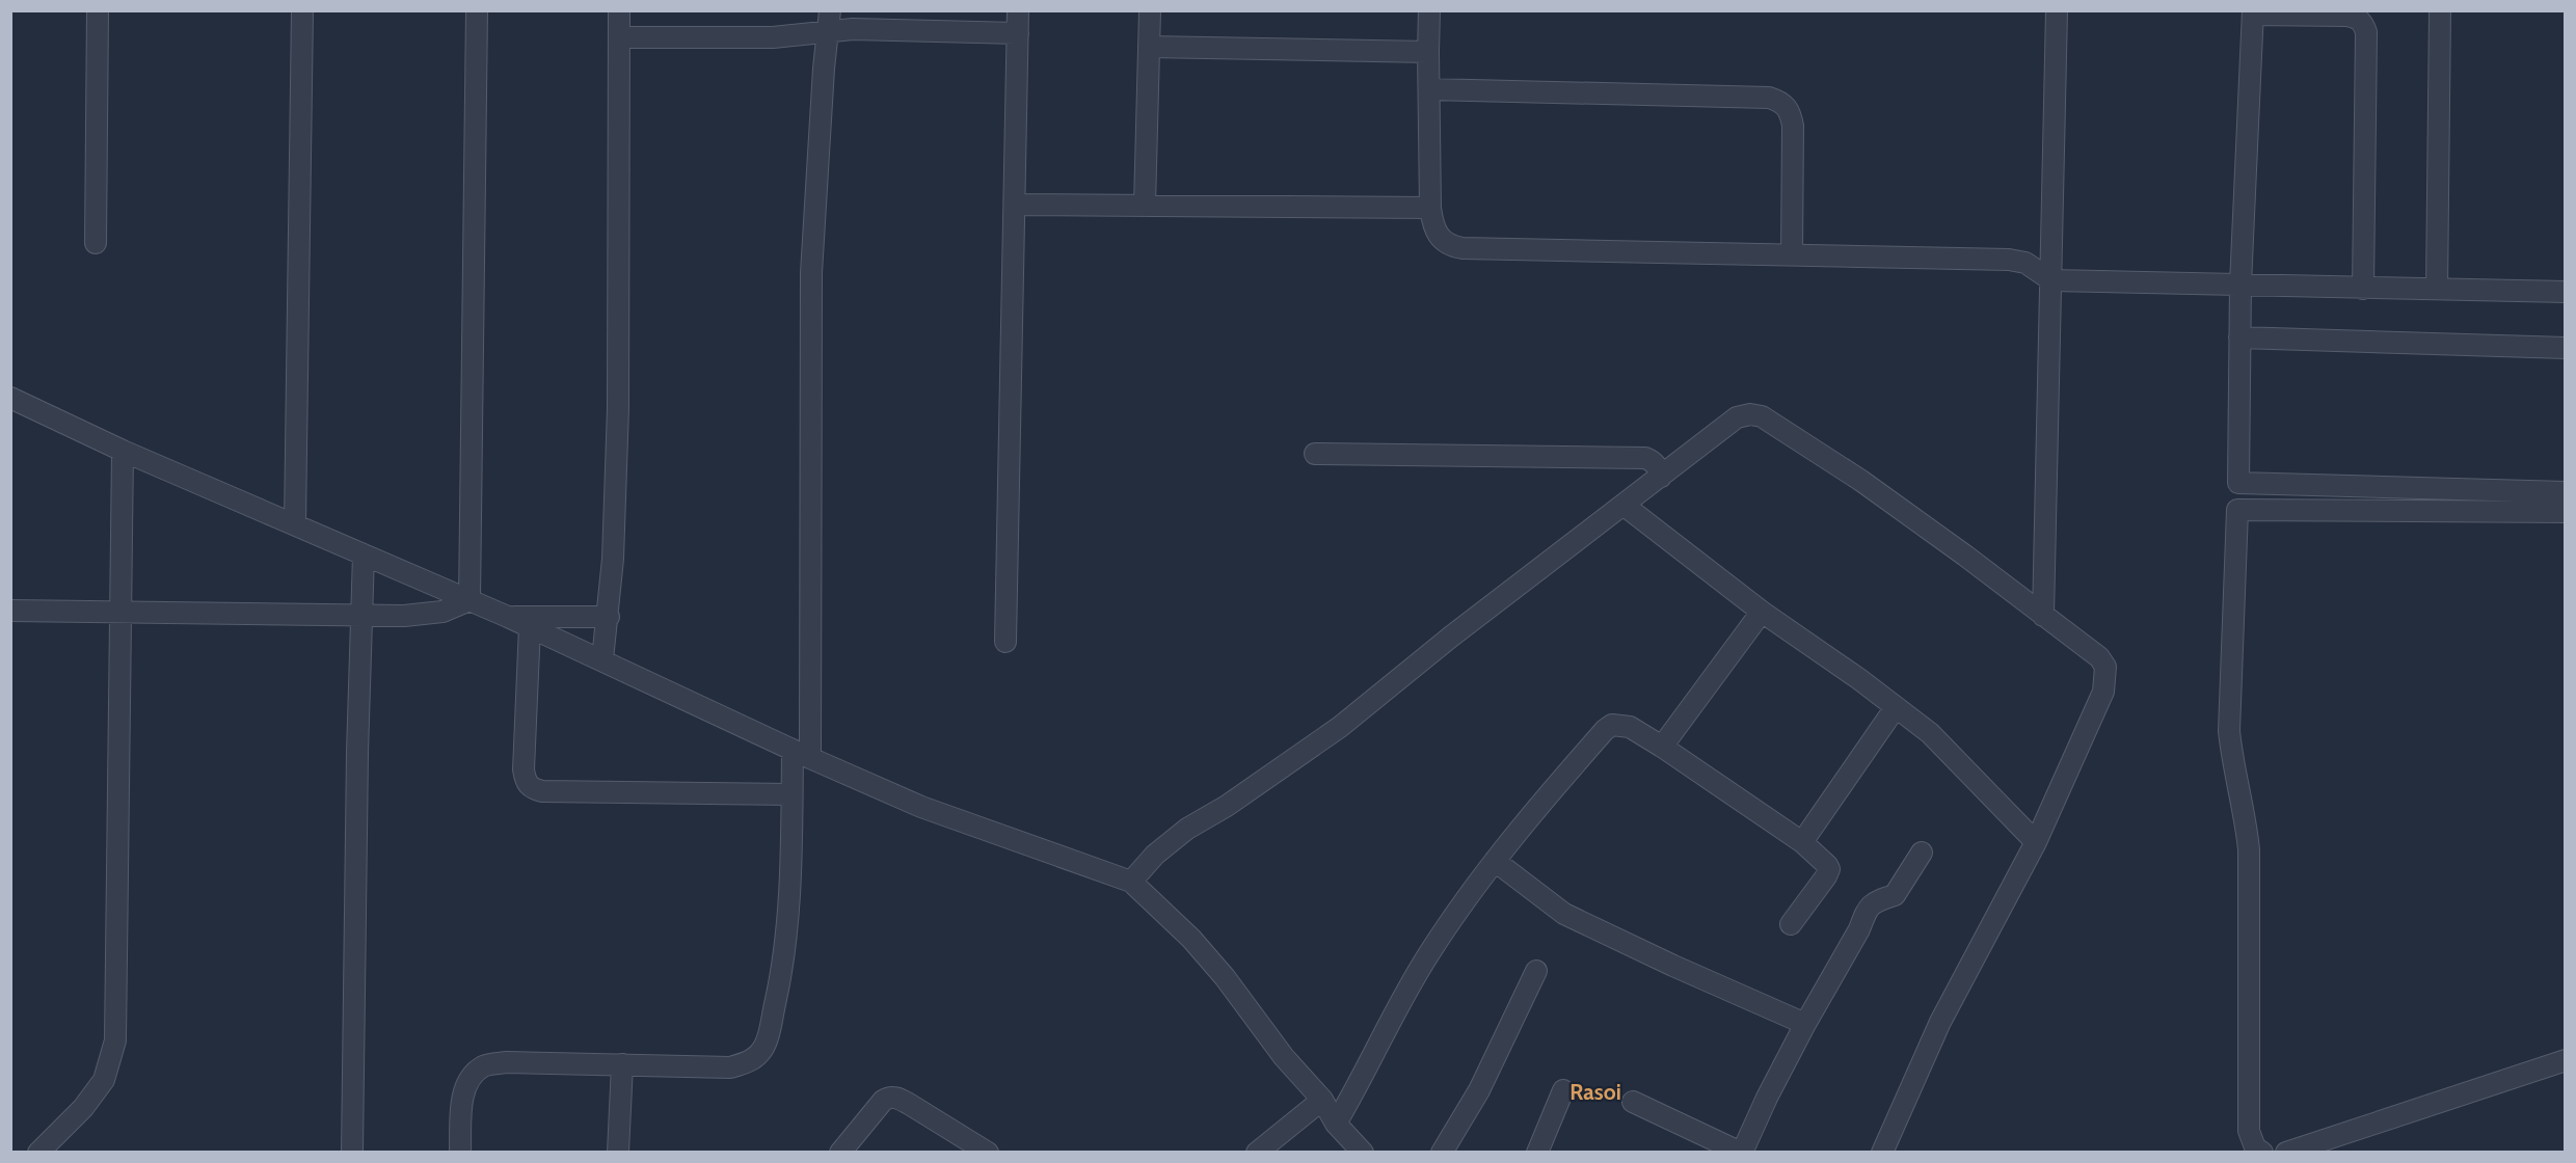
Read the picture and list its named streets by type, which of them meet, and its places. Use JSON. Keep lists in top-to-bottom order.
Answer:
{
  "districts": ["Rasoi"]
}
